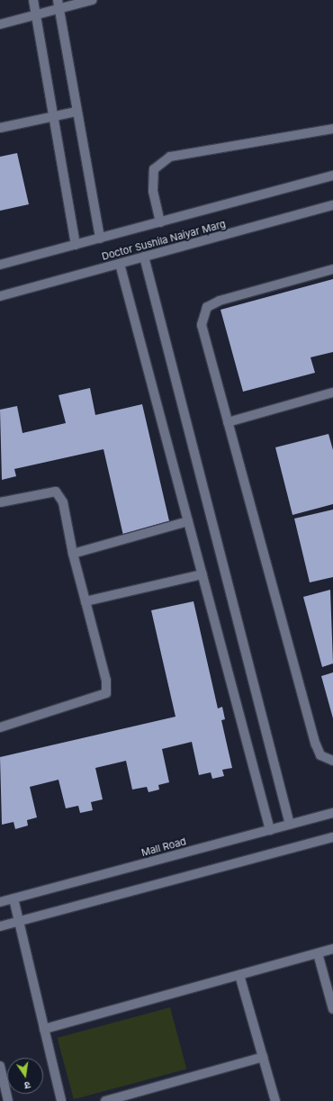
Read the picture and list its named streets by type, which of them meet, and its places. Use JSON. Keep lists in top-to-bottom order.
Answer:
{
  "streets": {
    "street": ["Doctor Sushila Naiyar Marg", "Mall Road"]
  },
  "north": "bottom"
}
